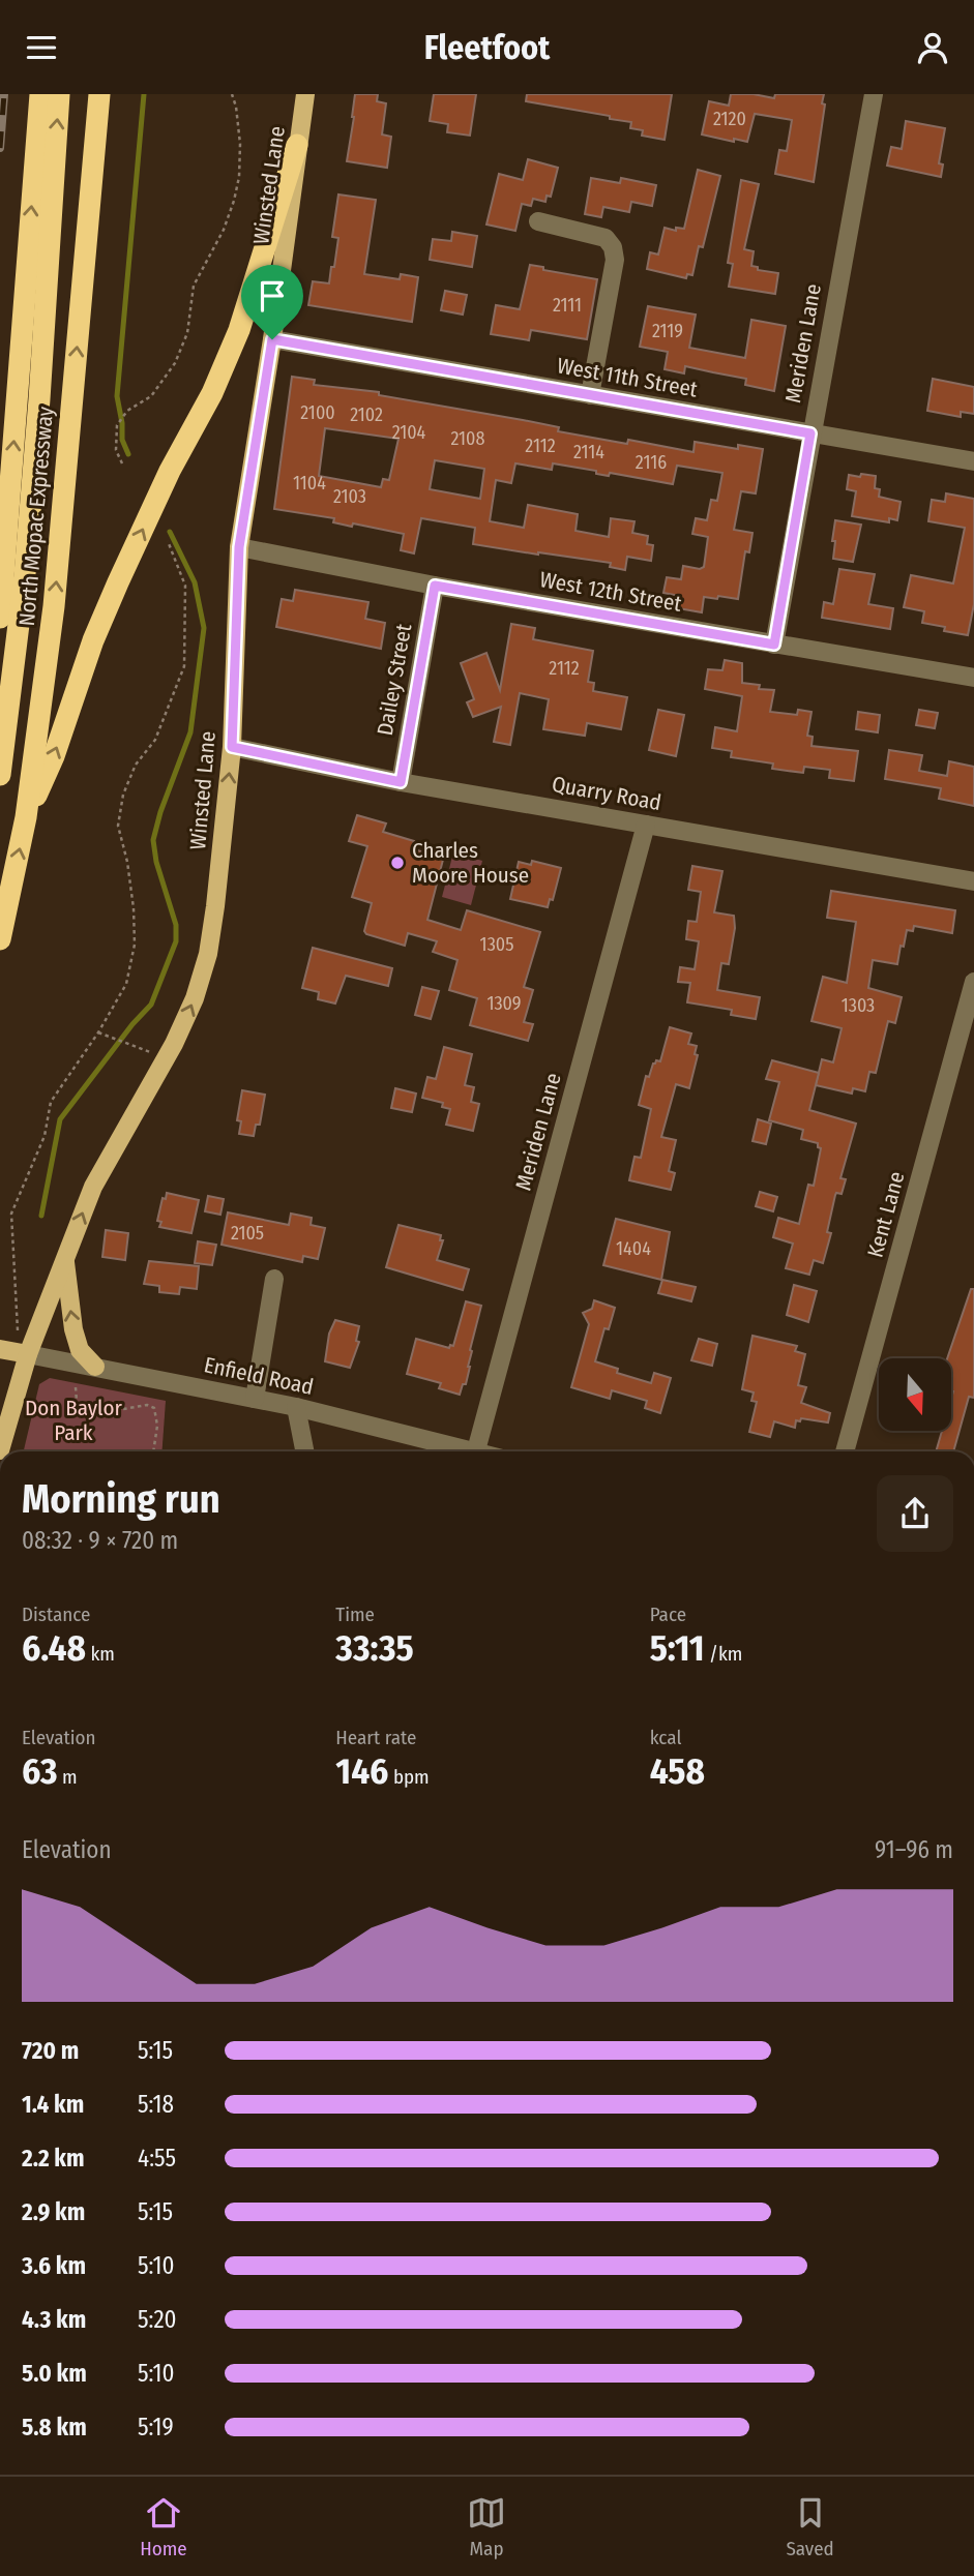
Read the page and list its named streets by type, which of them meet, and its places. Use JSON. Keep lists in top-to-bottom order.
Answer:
{
  "streets": {
    "highway": ["North Mopac Expressway"],
    "main road": ["Winsted Lane", "Enfield Road"],
    "street": [
      "Meriden Lane",
      "West 11th Street",
      "West 12th Street",
      "Dailey Street",
      "Quarry Road",
      "Kent Lane"
    ]
  },
  "crossings": [
    ["Winsted Lane", "West 11th Street"],
    ["Winsted Lane", "West 12th Street"],
    ["Winsted Lane", "Quarry Road"],
    ["Winsted Lane", "Enfield Road"],
    ["Meriden Lane", "West 11th Street"],
    ["Meriden Lane", "West 12th Street"],
    ["Meriden Lane", "Quarry Road"],
    ["Meriden Lane", "Enfield Road"],
    ["West 12th Street", "Dailey Street"],
    ["Dailey Street", "Quarry Road"]
  ],
  "one_way": ["Winsted Lane"],
  "parks": ["Don Baylor Park"],
  "places": ["Charles Moore House"],
  "house_numbers": [
    "2120",
    "2111",
    "2119",
    "2100",
    "2102",
    "2104",
    "2108",
    "2112",
    "2114",
    "2116",
    "1104",
    "2103",
    "2112",
    "1305",
    "1309",
    "1303",
    "2105",
    "1404"
  ],
  "north": "bottom",
  "page": {
    "header": "Fleetfoot",
    "heading": ["Morning run", "08:32 · 9 × 720 m"],
    "stats": [
      ["Distance", "6.48 km"],
      ["Time", "33:35"],
      ["Pace", "5:11 /km"],
      ["Elevation", "63 m"],
      ["Heart rate", "146 bpm"],
      ["kcal", "458"]
    ],
    "chart": ["Elevation", "91–96 m"],
    "list": [
      {
        "name": "720 m",
        "note": "5:15"
      },
      {
        "name": "1.4 km",
        "note": "5:18"
      },
      {
        "name": "2.2 km",
        "note": "4:55"
      },
      {
        "name": "2.9 km",
        "note": "5:15"
      },
      {
        "name": "3.6 km",
        "note": "5:10"
      },
      {
        "name": "4.3 km",
        "note": "5:20"
      },
      {
        "name": "5.0 km",
        "note": "5:10"
      },
      {
        "name": "5.8 km",
        "note": "5:19"
      }
    ],
    "tabs": ["Home", "Map", "Saved"]
  }
}
